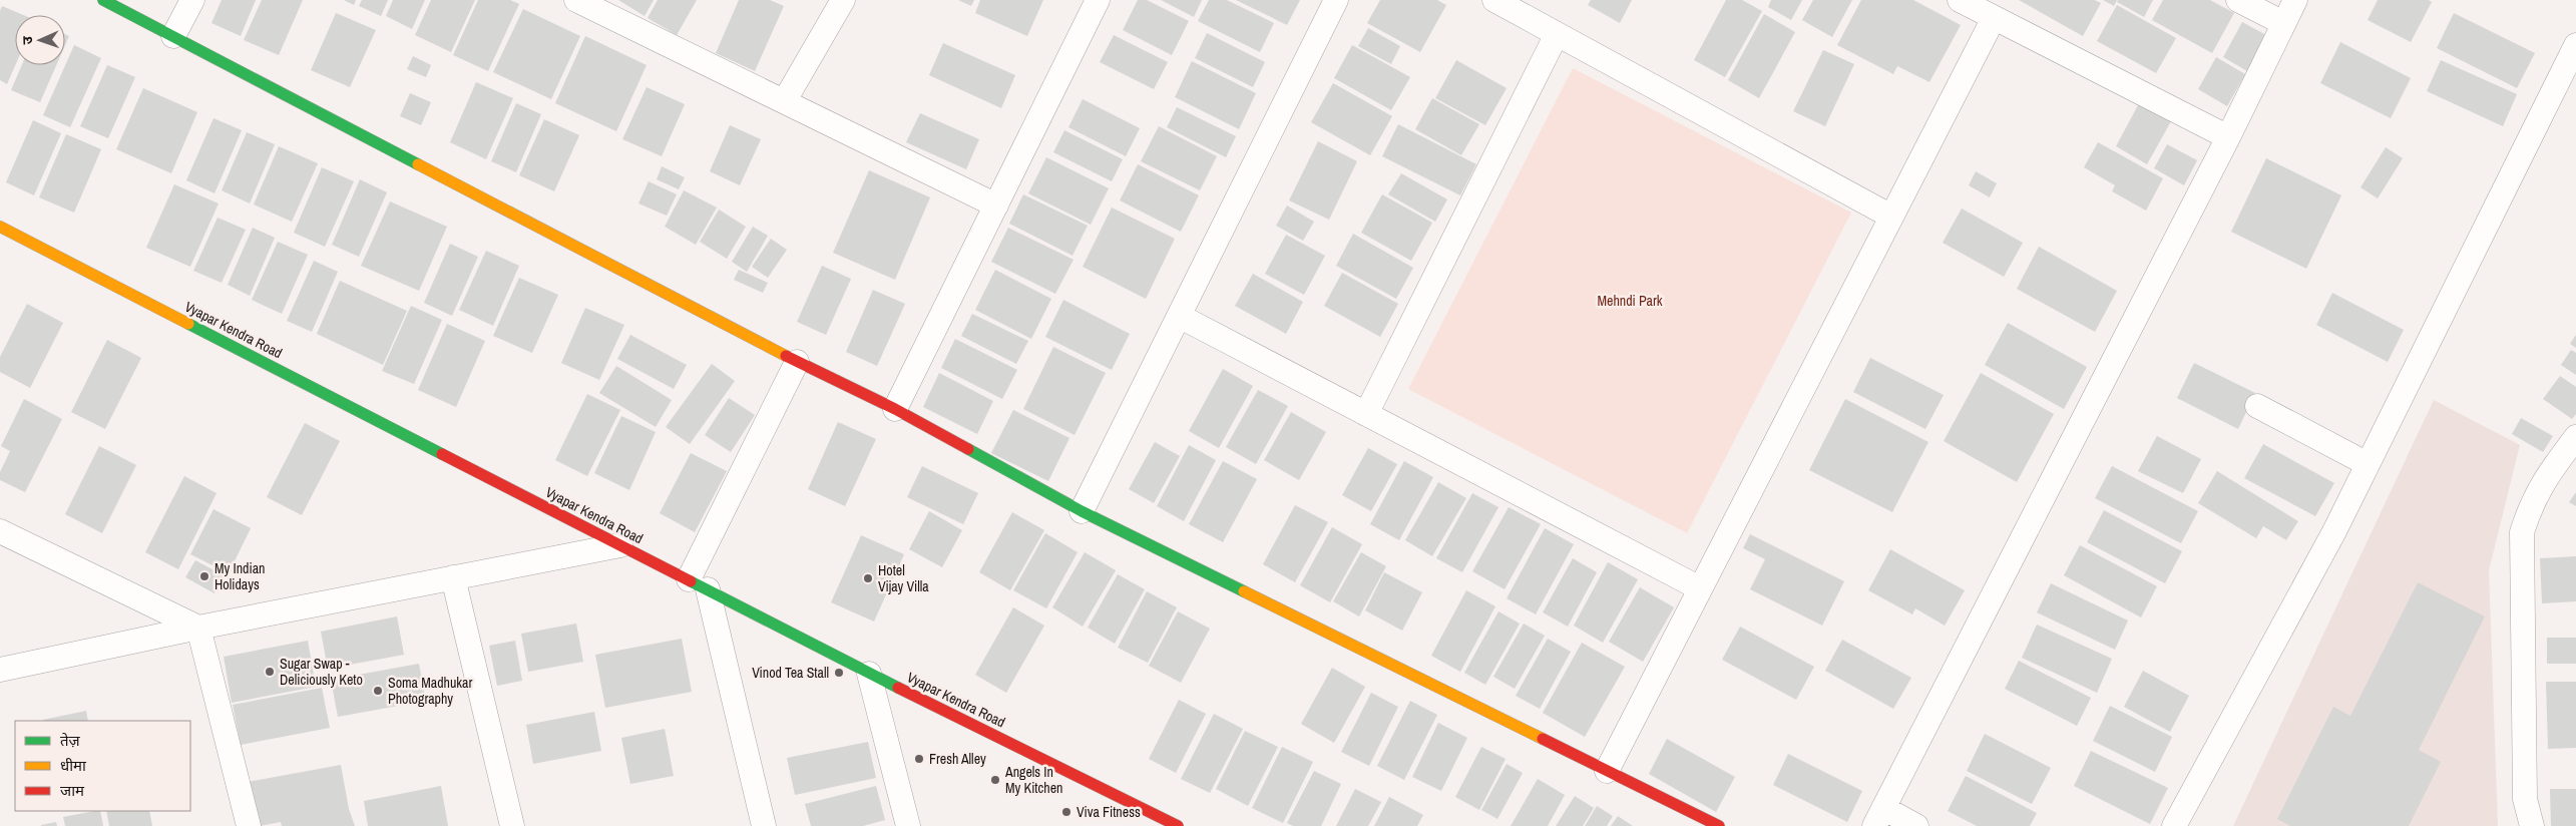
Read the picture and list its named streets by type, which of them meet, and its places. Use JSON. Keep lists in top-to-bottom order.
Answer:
{
  "streets": {
    "street": ["Vyapar Kendra Road"]
  },
  "parks": ["Mehndi Park"],
  "places": [
    "My Indian Holidays",
    "Hotel Vijay Villa",
    "Sugar Swap - Deliciously Keto",
    "Vinod Tea Stall",
    "Soma Madhukar Photography",
    "Fresh Alley",
    "Angels In My Kitchen",
    "Viva Fitness"
  ],
  "legend": ["तेज़", "धीमा", "जाम"],
  "north": "left"
}
